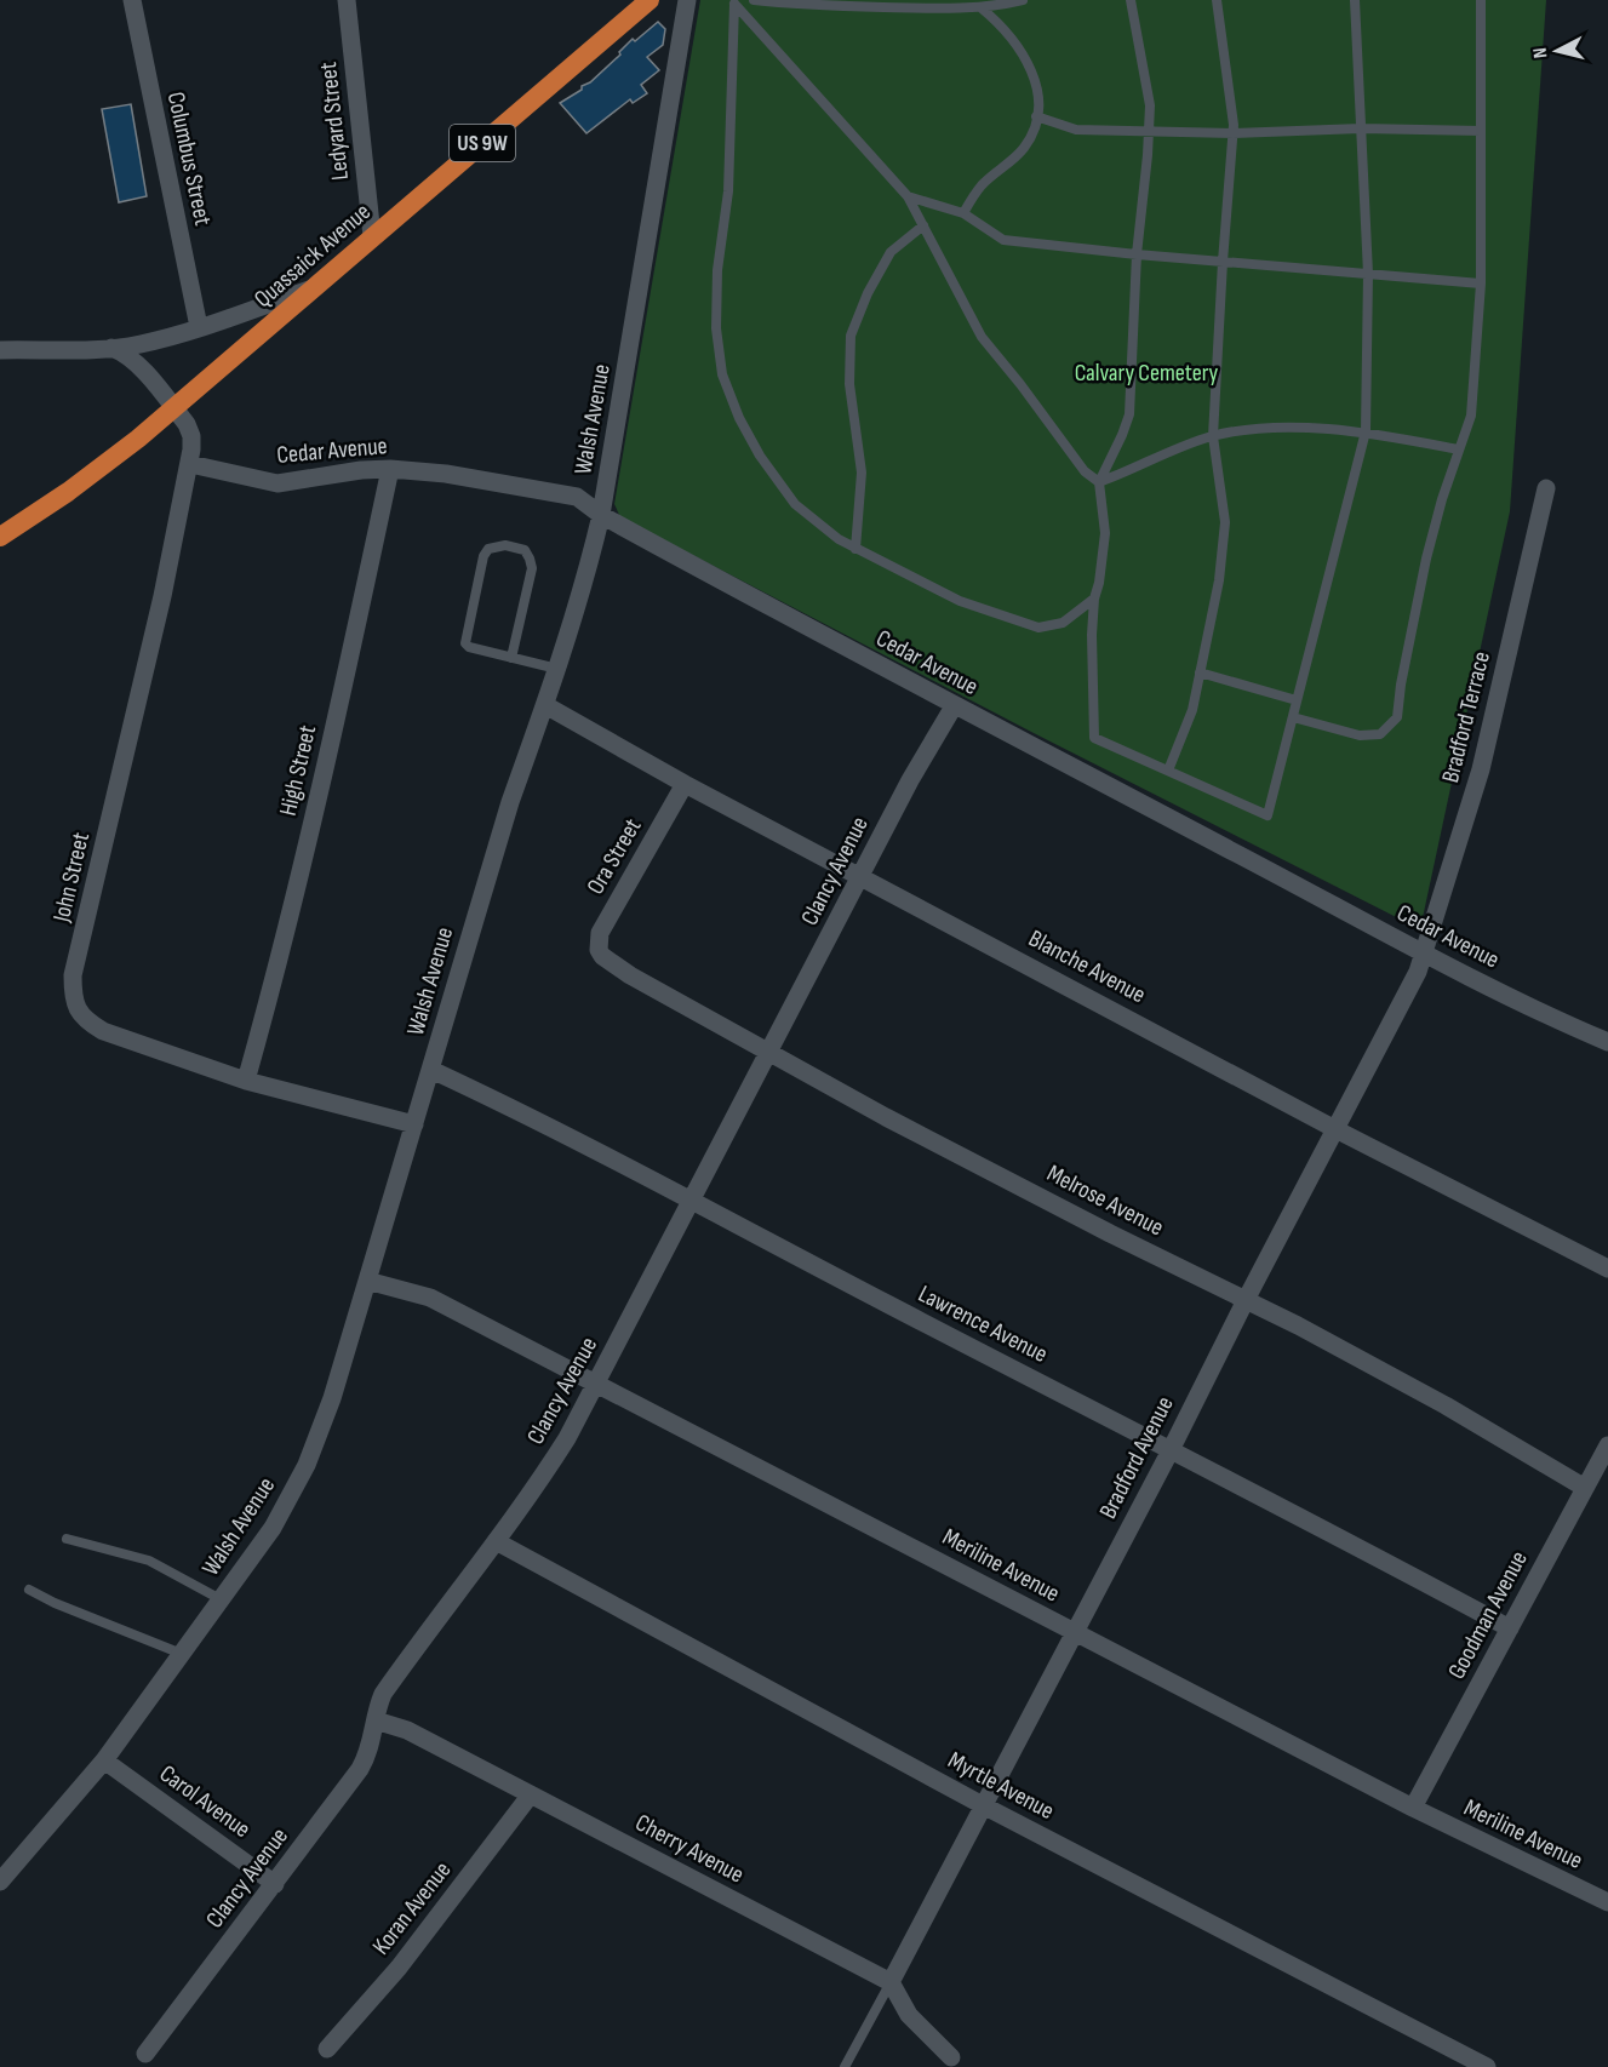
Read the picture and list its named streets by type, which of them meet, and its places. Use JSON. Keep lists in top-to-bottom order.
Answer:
{
  "streets": {
    "highway": ["US 9W", "Quassaick Avenue"],
    "street": [
      "Ledyard Street",
      "Columbus Street",
      "Walsh Avenue",
      "Cedar Avenue",
      "Bradford Terrace",
      "High Street",
      "Ora Street",
      "Clancy Avenue",
      "John Street",
      "Blanche Avenue",
      "Melrose Avenue",
      "Lawrence Avenue",
      "Bradford Avenue",
      "Meriline Avenue",
      "Goodman Avenue",
      "Myrtle Avenue",
      "Carol Avenue",
      "Cherry Avenue",
      "Koran Avenue"
    ]
  },
  "crossings": [
    ["Ledyard Street", "Quassaick Avenue"],
    ["Quassaick Avenue", "John Street"],
    ["Walsh Avenue", "Cedar Avenue"],
    ["Walsh Avenue", "John Street"],
    ["Walsh Avenue", "Blanche Avenue"],
    ["Walsh Avenue", "Lawrence Avenue"],
    ["Walsh Avenue", "Meriline Avenue"],
    ["Walsh Avenue", "Carol Avenue"],
    ["Cedar Avenue", "Bradford Terrace"],
    ["Cedar Avenue", "High Street"],
    ["Cedar Avenue", "Clancy Avenue"],
    ["Cedar Avenue", "John Street"],
    ["Cedar Avenue", "Bradford Avenue"],
    ["Bradford Terrace", "Bradford Avenue"],
    ["High Street", "John Street"],
    ["Ora Street", "Blanche Avenue"],
    ["Ora Street", "Melrose Avenue"],
    ["Clancy Avenue", "Blanche Avenue"],
    ["Clancy Avenue", "Melrose Avenue"],
    ["Clancy Avenue", "Lawrence Avenue"],
    ["Clancy Avenue", "Meriline Avenue"],
    ["Clancy Avenue", "Myrtle Avenue"],
    ["Clancy Avenue", "Carol Avenue"],
    ["Clancy Avenue", "Cherry Avenue"],
    ["Blanche Avenue", "Bradford Avenue"],
    ["Melrose Avenue", "Bradford Avenue"],
    ["Melrose Avenue", "Goodman Avenue"],
    ["Lawrence Avenue", "Bradford Avenue"],
    ["Lawrence Avenue", "Goodman Avenue"],
    ["Bradford Avenue", "Meriline Avenue"],
    ["Bradford Avenue", "Myrtle Avenue"],
    ["Bradford Avenue", "Cherry Avenue"],
    ["Meriline Avenue", "Goodman Avenue"],
    ["Cherry Avenue", "Koran Avenue"]
  ],
  "parks": ["Calvary Cemetery"],
  "north": "left"
}
